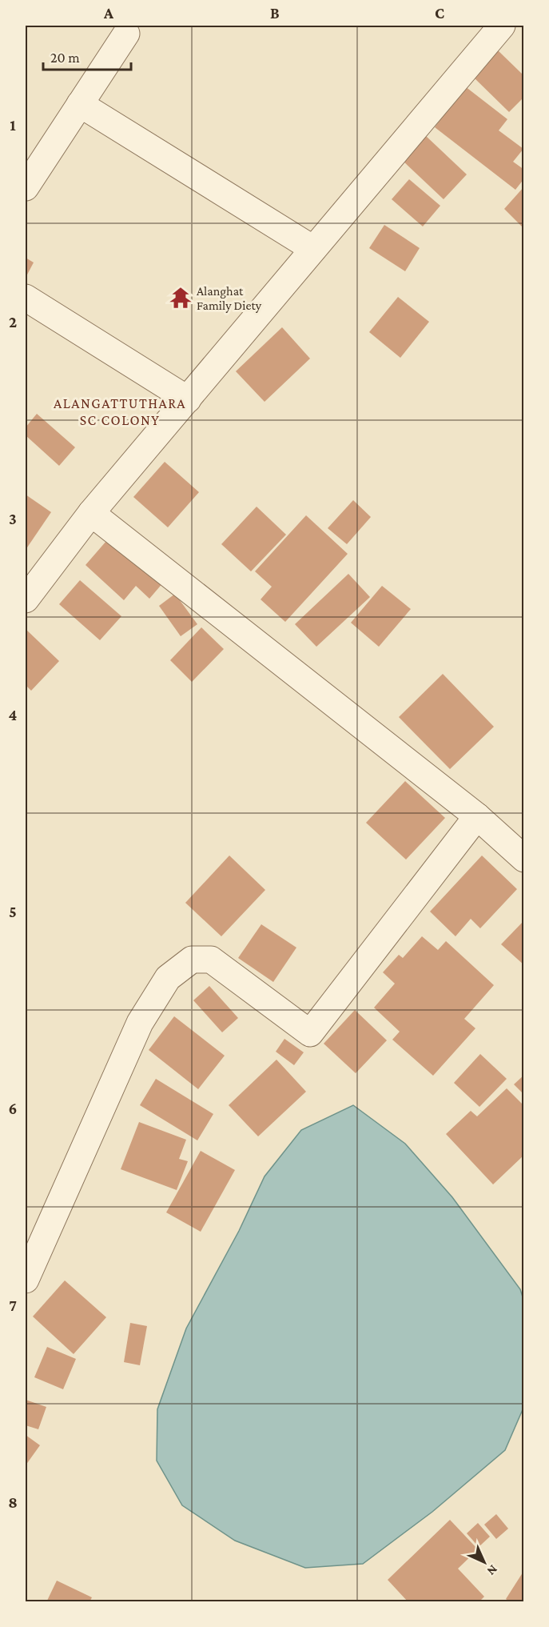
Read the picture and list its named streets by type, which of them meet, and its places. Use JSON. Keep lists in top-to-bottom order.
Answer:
{
  "districts": ["ALANGATTUTHARA SC COLONY"],
  "places": {
    "temple": ["Alanghat Family Diety"]
  },
  "scale_bar": "20 m",
  "north": "bottom right",
  "grid": {
    "columns": ["A", "B", "C"],
    "rows": [
      "1",
      "2",
      "3",
      "4",
      "5",
      "6",
      "7",
      "8"
    ]
  }
}
